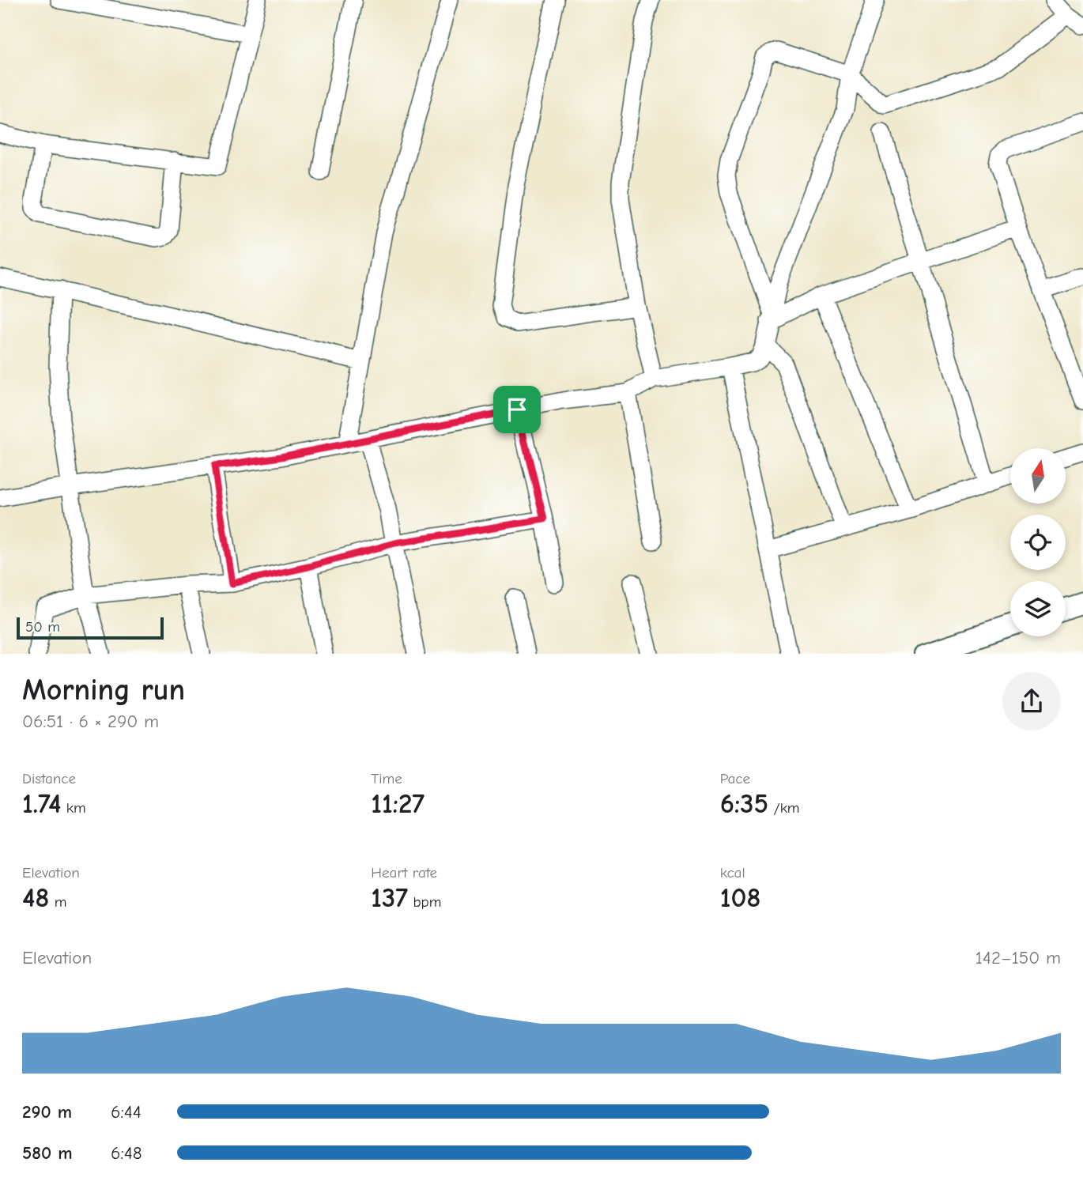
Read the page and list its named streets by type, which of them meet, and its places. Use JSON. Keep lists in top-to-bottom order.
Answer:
{
  "scale_bar": "50 m",
  "north": "top",
  "page": {
    "scale": "50 m",
    "heading": ["Morning run", "06:51 · 6 × 290 m"],
    "stats": [
      ["Distance", "1.74 km"],
      ["Time", "11:27"],
      ["Pace", "6:35 /km"],
      ["Elevation", "48 m"],
      ["Heart rate", "137 bpm"],
      ["kcal", "108"]
    ],
    "chart": ["Elevation", "142–150 m"],
    "list": [
      {
        "name": "290 m",
        "note": "6:44"
      },
      {
        "name": "580 m",
        "note": "6:48"
      }
    ]
  }
}
